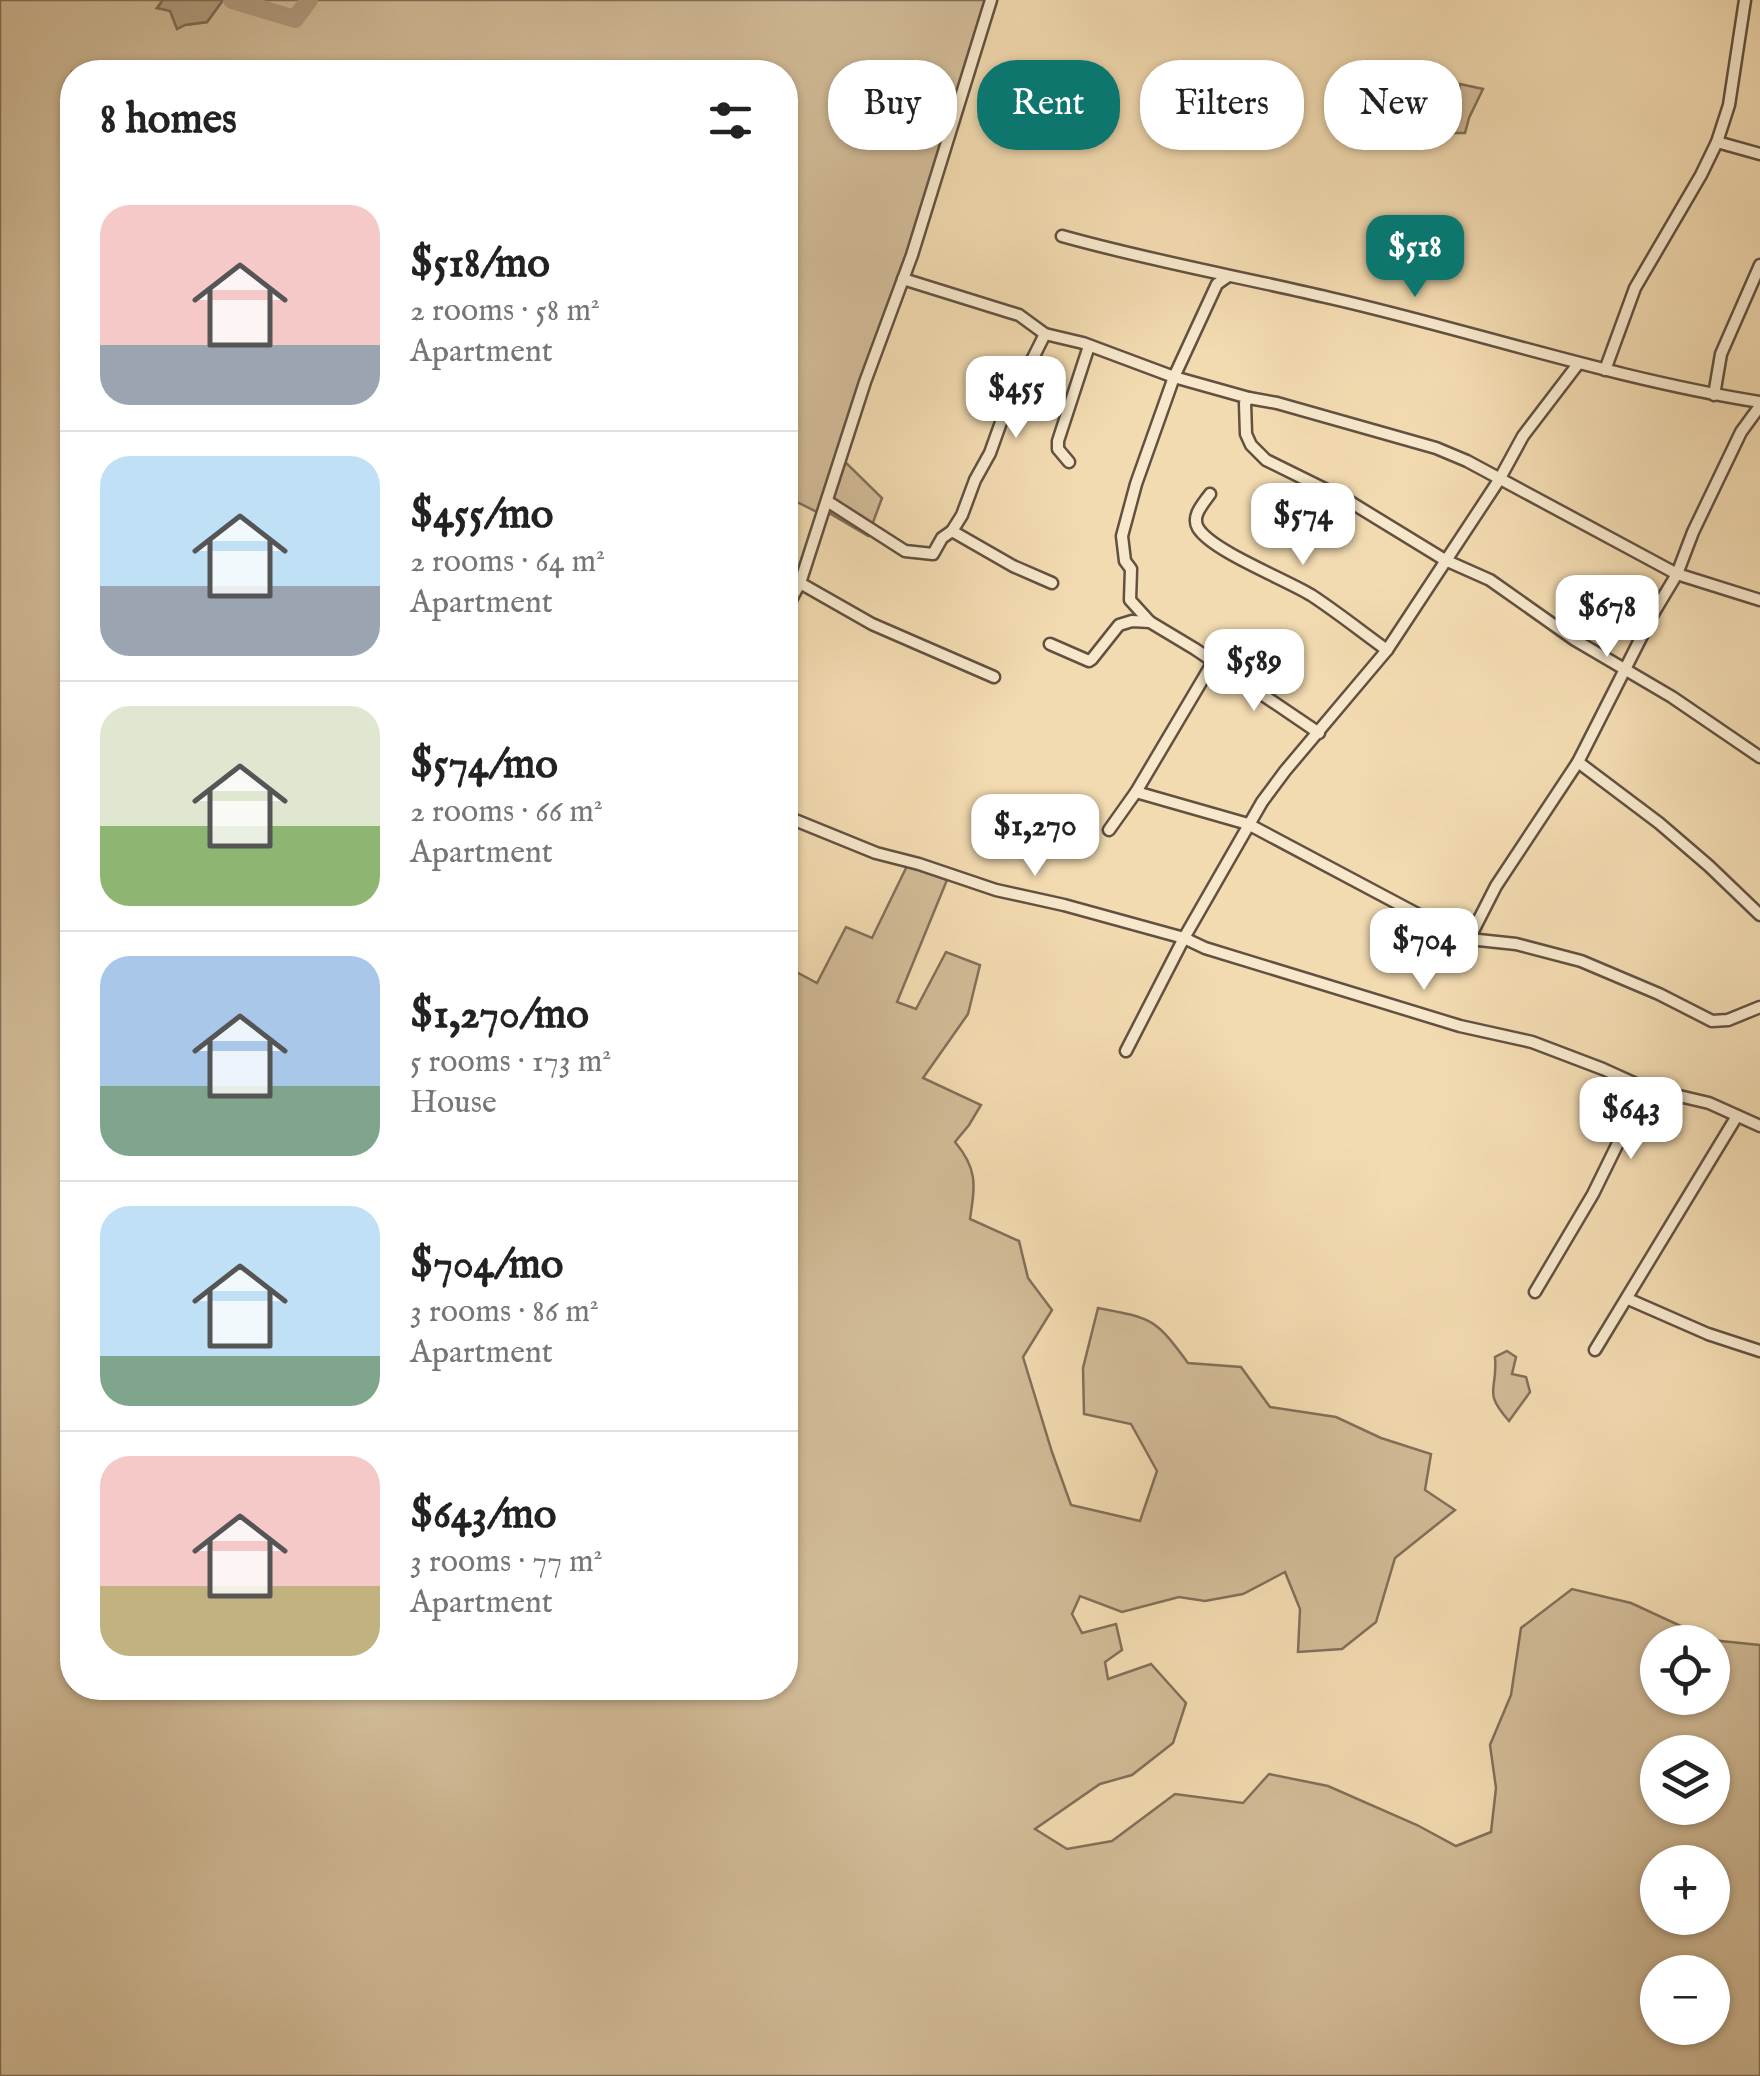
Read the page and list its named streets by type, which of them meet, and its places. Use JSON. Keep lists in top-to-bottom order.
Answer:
{
  "page": {
    "chip": [
      "Buy",
      "Rent",
      "Filters",
      "New"
    ],
    "heading": "8 homes",
    "list": [
      {
        "name": "$518/mo",
        "note": "2 rooms · 58 m² · Apartment"
      },
      {
        "name": "$455/mo",
        "note": "2 rooms · 64 m² · Apartment"
      },
      {
        "name": "$574/mo",
        "note": "2 rooms · 66 m² · Apartment"
      },
      {
        "name": "$1,270/mo",
        "note": "5 rooms · 173 m² · House"
      },
      {
        "name": "$704/mo",
        "note": "3 rooms · 86 m² · Apartment"
      },
      {
        "name": "$643/mo",
        "note": "3 rooms · 77 m² · Apartment"
      }
    ],
    "price": [
      "$518",
      "$455",
      "$574",
      "$678",
      "$589",
      "$1,270",
      "$704",
      "$643"
    ],
    "map_buttons": ["+", "−"]
  }
}
